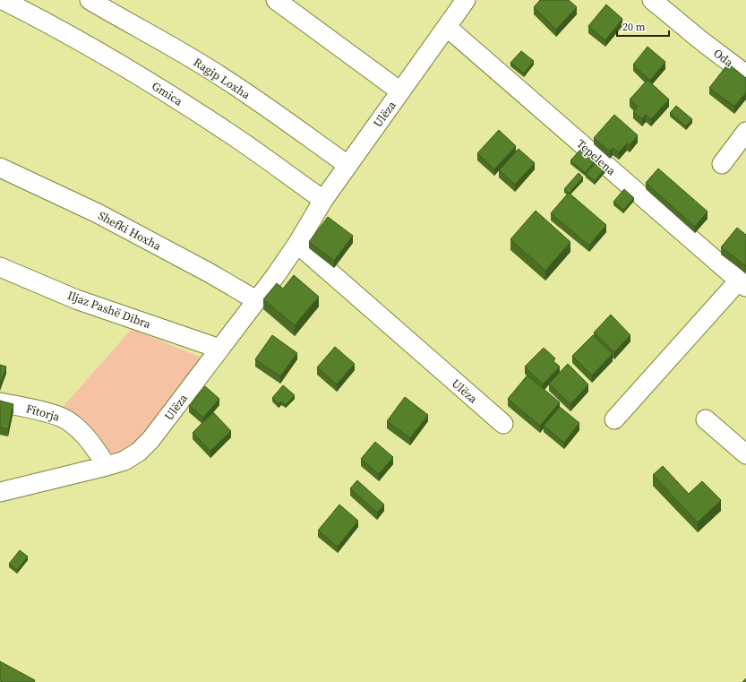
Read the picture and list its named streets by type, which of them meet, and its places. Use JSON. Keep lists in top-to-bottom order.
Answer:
{
  "streets": {
    "street": [
      "Oda",
      "Ragip Loxha",
      "Gmica",
      "Ulëza",
      "Tepelena",
      "Shefki Hoxha",
      "Iljaz Pashë Dibra",
      "Fitorja"
    ]
  },
  "crossings": [
    ["Ragip Loxha", "Ulëza"],
    ["Gmica", "Ulëza"],
    ["Ulëza", "Tepelena"],
    ["Ulëza", "Shefki Hoxha"],
    ["Ulëza", "Iljaz Pashë Dibra"],
    ["Ulëza", "Fitorja"]
  ],
  "scale_bar": "20 m"
}
